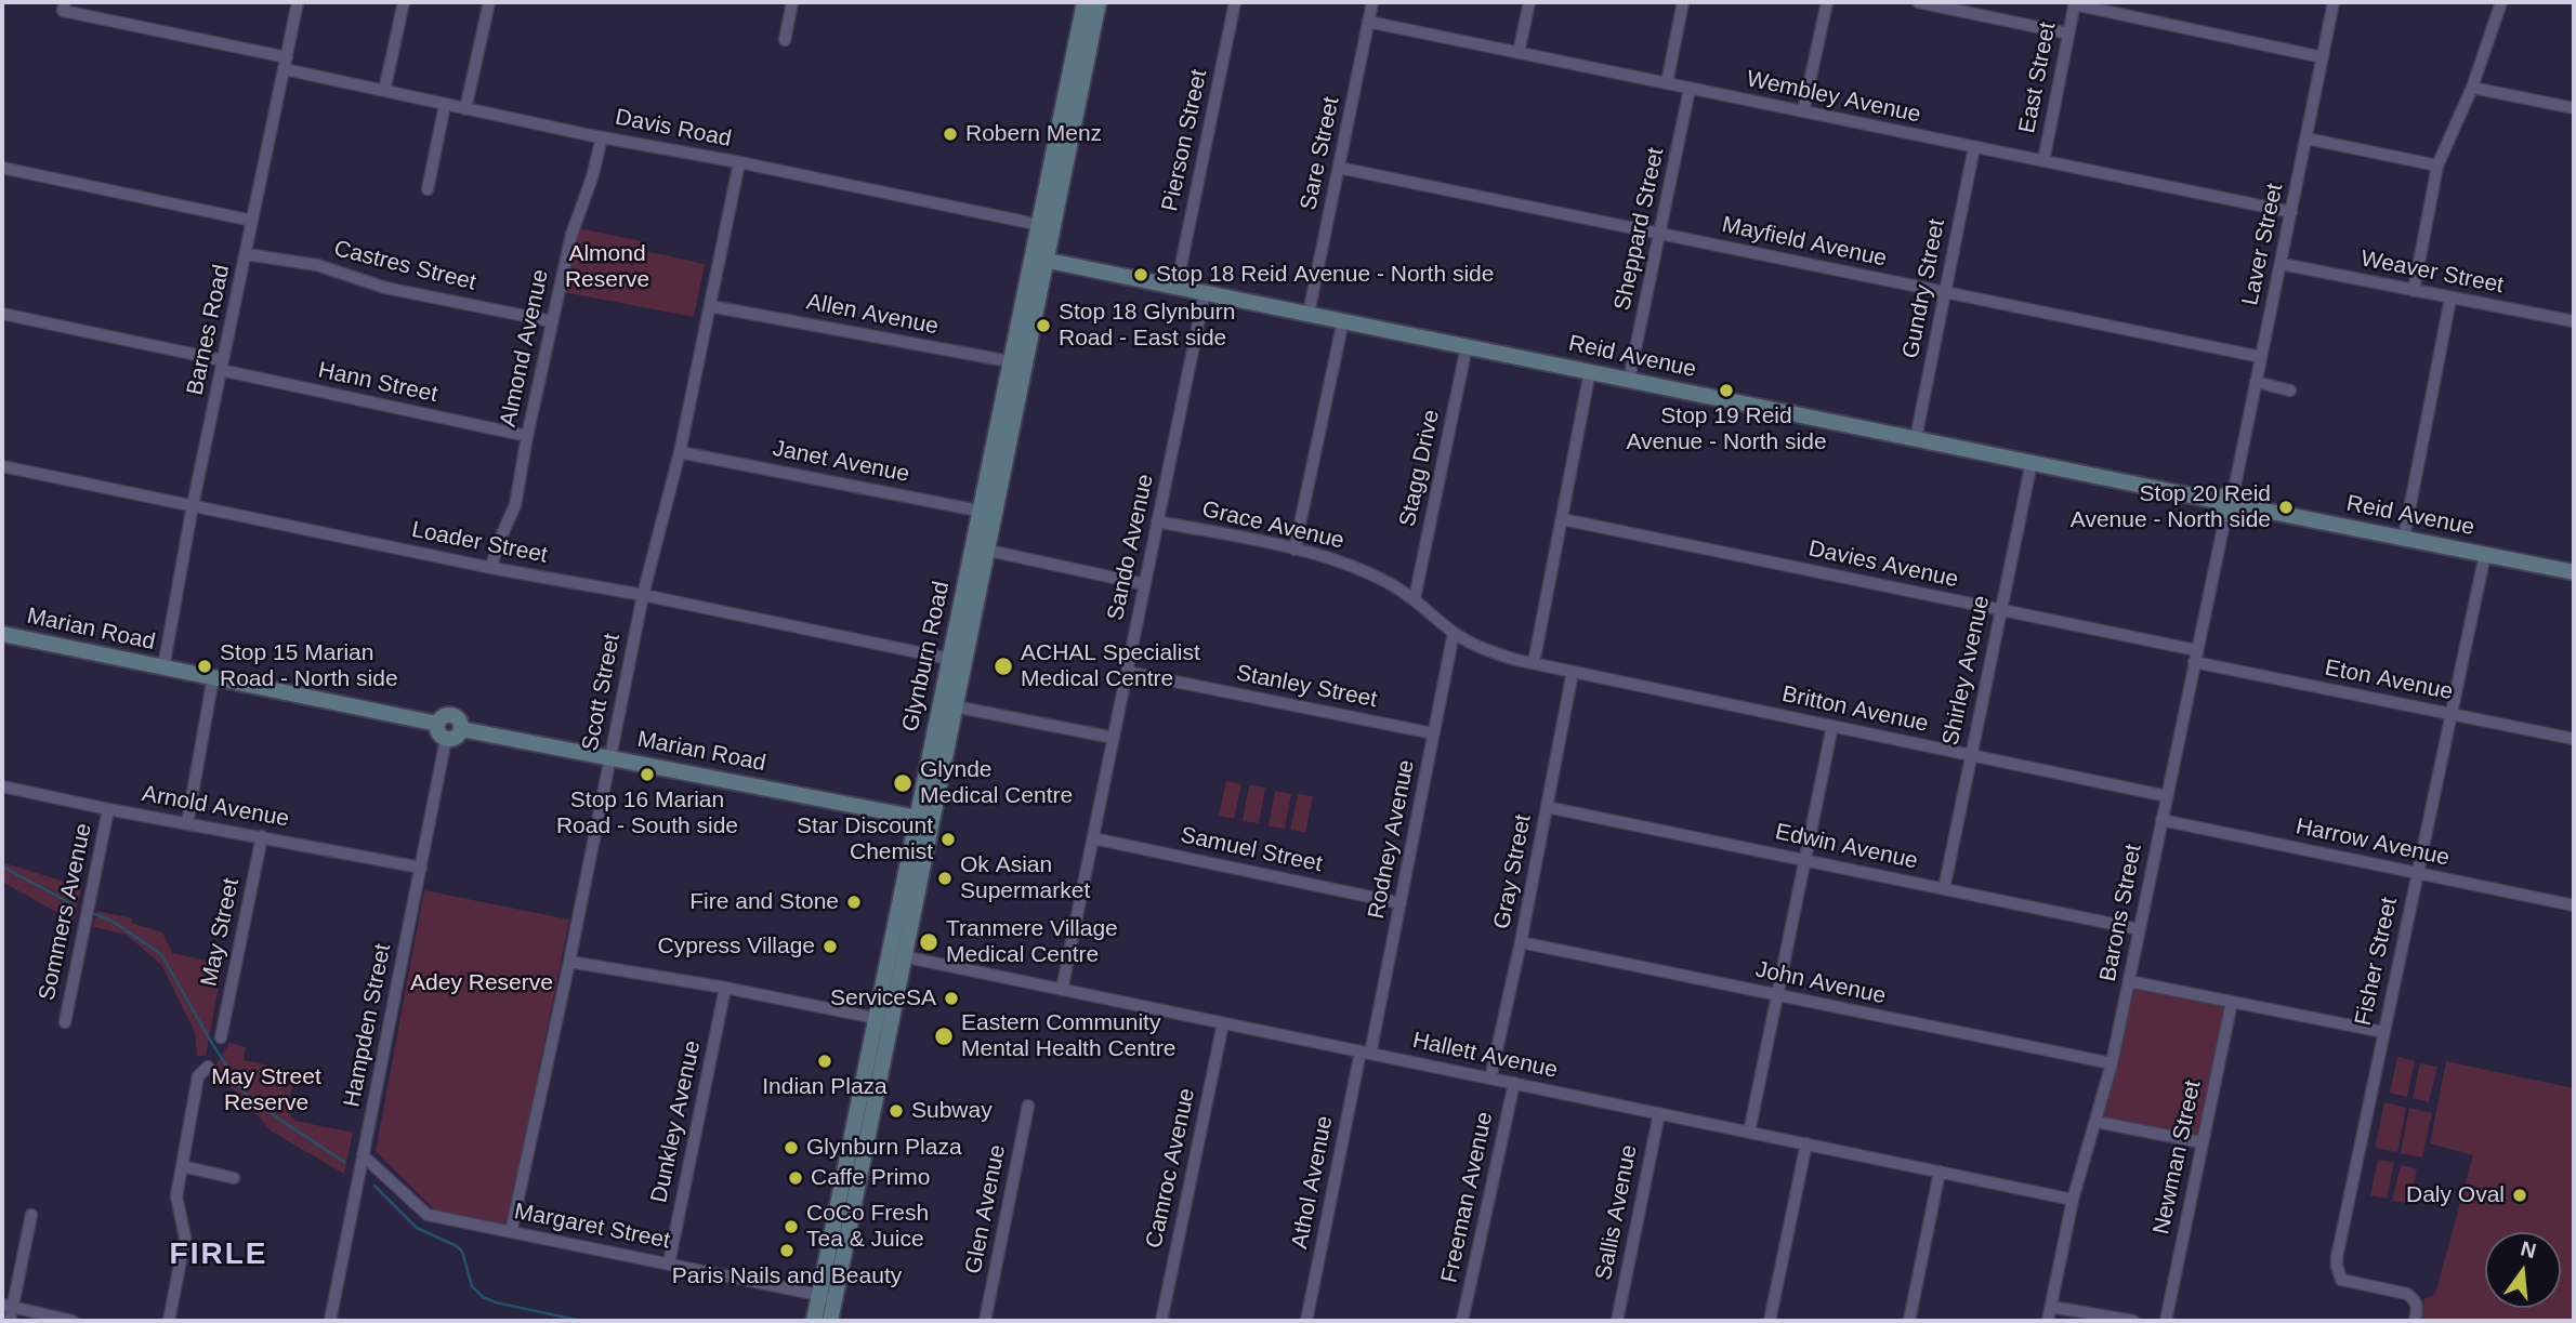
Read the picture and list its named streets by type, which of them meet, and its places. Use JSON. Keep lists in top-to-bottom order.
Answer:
{
  "streets": {
    "street": [
      "East Street",
      "Wembley Avenue",
      "Davis Road",
      "Pierson Street",
      "Sare Street",
      "Sheppard Street",
      "Mayfield Avenue",
      "Laver Street",
      "Castres Street",
      "Weaver Street",
      "Gundry Street",
      "Allen Avenue",
      "Barnes Road",
      "Almond Avenue",
      "Reid Avenue",
      "Hann Street",
      "Janet Avenue",
      "Stagg Drive",
      "Grace Avenue",
      "Loader Street",
      "Sando Avenue",
      "Davies Avenue",
      "Marian Road",
      "Glynburn Road",
      "Shirley Avenue",
      "Eton Avenue",
      "Stanley Street",
      "Scott Street",
      "Britton Avenue",
      "Arnold Avenue",
      "Rodney Avenue",
      "Harrow Avenue",
      "Edwin Avenue",
      "Samuel Street",
      "Gray Street",
      "Sommers Avenue",
      "Barons Street",
      "May Street",
      "Fisher Street",
      "John Avenue",
      "Hampden Street",
      "Hallett Avenue",
      "Dunkley Avenue",
      "Newman Street",
      "Camroc Avenue",
      "Athol Avenue",
      "Freeman Avenue",
      "Glen Avenue",
      "Sallis Avenue",
      "Margaret Street"
    ]
  },
  "crossings": [
    ["East Street", "Wembley Avenue"],
    ["Wembley Avenue", "Sare Street"],
    ["Wembley Avenue", "Sheppard Street"],
    ["Wembley Avenue", "Laver Street"],
    ["Wembley Avenue", "Gundry Street"],
    ["Davis Road", "Barnes Road"],
    ["Davis Road", "Almond Avenue"],
    ["Davis Road", "Glynburn Road"],
    ["Davis Road", "Scott Street"],
    ["Pierson Street", "Reid Avenue"],
    ["Sare Street", "Mayfield Avenue"],
    ["Sare Street", "Reid Avenue"],
    ["Sheppard Street", "Mayfield Avenue"],
    ["Sheppard Street", "Reid Avenue"],
    ["Mayfield Avenue", "Laver Street"],
    ["Mayfield Avenue", "Gundry Street"],
    ["Laver Street", "Weaver Street"],
    ["Laver Street", "Reid Avenue"],
    ["Laver Street", "Barons Street"],
    ["Castres Street", "Barnes Road"],
    ["Castres Street", "Almond Avenue"],
    ["Gundry Street", "Reid Avenue"],
    ["Allen Avenue", "Glynburn Road"],
    ["Allen Avenue", "Scott Street"],
    ["Barnes Road", "Hann Street"],
    ["Barnes Road", "Loader Street"],
    ["Barnes Road", "Marian Road"],
    ["Almond Avenue", "Hann Street"],
    ["Almond Avenue", "Loader Street"],
    ["Reid Avenue", "Stagg Drive"],
    ["Reid Avenue", "Sando Avenue"],
    ["Reid Avenue", "Glynburn Road"],
    ["Reid Avenue", "Shirley Avenue"],
    ["Reid Avenue", "Barons Street"],
    ["Reid Avenue", "Fisher Street"],
    ["Janet Avenue", "Glynburn Road"],
    ["Janet Avenue", "Scott Street"],
    ["Stagg Drive", "Grace Avenue"],
    ["Grace Avenue", "Sando Avenue"],
    ["Grace Avenue", "Britton Avenue"],
    ["Grace Avenue", "Rodney Avenue"],
    ["Loader Street", "Glynburn Road"],
    ["Loader Street", "Scott Street"],
    ["Sando Avenue", "Stanley Street"],
    ["Sando Avenue", "Samuel Street"],
    ["Sando Avenue", "Hallett Avenue"],
    ["Davies Avenue", "Shirley Avenue"],
    ["Davies Avenue", "Eton Avenue"],
    ["Davies Avenue", "Barons Street"],
    ["Marian Road", "Glynburn Road"],
    ["Marian Road", "Scott Street"],
    ["Marian Road", "Hampden Street"],
    ["Glynburn Road", "Hallett Avenue"],
    ["Glynburn Road", "Margaret Street"],
    ["Shirley Avenue", "Britton Avenue"],
    ["Shirley Avenue", "Edwin Avenue"],
    ["Eton Avenue", "Barons Street"],
    ["Eton Avenue", "Fisher Street"],
    ["Stanley Street", "Rodney Avenue"],
    ["Scott Street", "Margaret Street"],
    ["Britton Avenue", "Gray Street"],
    ["Britton Avenue", "Barons Street"],
    ["Arnold Avenue", "Sommers Avenue"],
    ["Arnold Avenue", "May Street"],
    ["Arnold Avenue", "Hampden Street"],
    ["Rodney Avenue", "Samuel Street"],
    ["Rodney Avenue", "Hallett Avenue"],
    ["Rodney Avenue", "Athol Avenue"],
    ["Harrow Avenue", "Barons Street"],
    ["Harrow Avenue", "Fisher Street"],
    ["Edwin Avenue", "Gray Street"],
    ["Edwin Avenue", "Barons Street"],
    ["Gray Street", "John Avenue"],
    ["Gray Street", "Hallett Avenue"],
    ["Barons Street", "John Avenue"],
    ["Barons Street", "Hallett Avenue"],
    ["Hampden Street", "Margaret Street"],
    ["Hallett Avenue", "Camroc Avenue"],
    ["Hallett Avenue", "Athol Avenue"],
    ["Hallett Avenue", "Freeman Avenue"],
    ["Hallett Avenue", "Sallis Avenue"],
    ["Dunkley Avenue", "Margaret Street"]
  ],
  "districts": ["FIRLE"],
  "parks": ["Almond Reserve", "Adey Reserve", "May Street Reserve"],
  "places": [
    "Robern Menz",
    "Stop 18 Reid Avenue - North side",
    "Stop 18 Glynburn Road - East side",
    "Stop 19 Reid Avenue - North side",
    "Stop 20 Reid Avenue - North side",
    "Stop 15 Marian Road - North side",
    "ACHAL Specialist Medical Centre",
    "Stop 16 Marian Road - South side",
    "Glynde Medical Centre",
    "Star Discount Chemist",
    "Ok Asian Supermarket",
    "Fire and Stone",
    "Tranmere Village Medical Centre",
    "Cypress Village",
    "ServiceSA",
    "Eastern Community Mental Health Centre",
    "Indian Plaza",
    "Subway",
    "Glynburn Plaza",
    "Caffe Primo",
    "Daly Oval",
    "CoCo Fresh Tea & Juice",
    "Paris Nails and Beauty"
  ],
  "north": "top"
}
